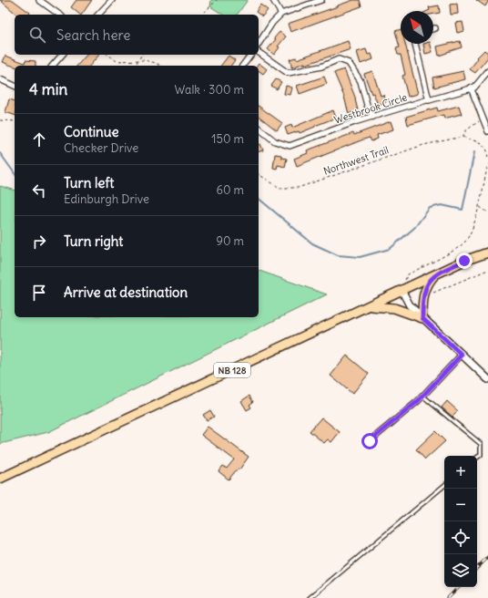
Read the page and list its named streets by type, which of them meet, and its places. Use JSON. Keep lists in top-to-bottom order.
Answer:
{
  "streets": {
    "main road": ["NB 128"],
    "street": ["Westbrook Circle"],
    "path": ["Northwest Trail"]
  },
  "north": "top left",
  "page": {
    "search": "Search here",
    "heading": ["4 min", "Walk · 300 m"],
    "list": [
      ["Continue", "Checker Drive", "150 m"],
      ["Turn left", "Edinburgh Drive", "60 m"],
      ["Turn right", "90 m"],
      "Arrive at destination"
    ],
    "map_buttons": ["+", "−"]
  }
}
